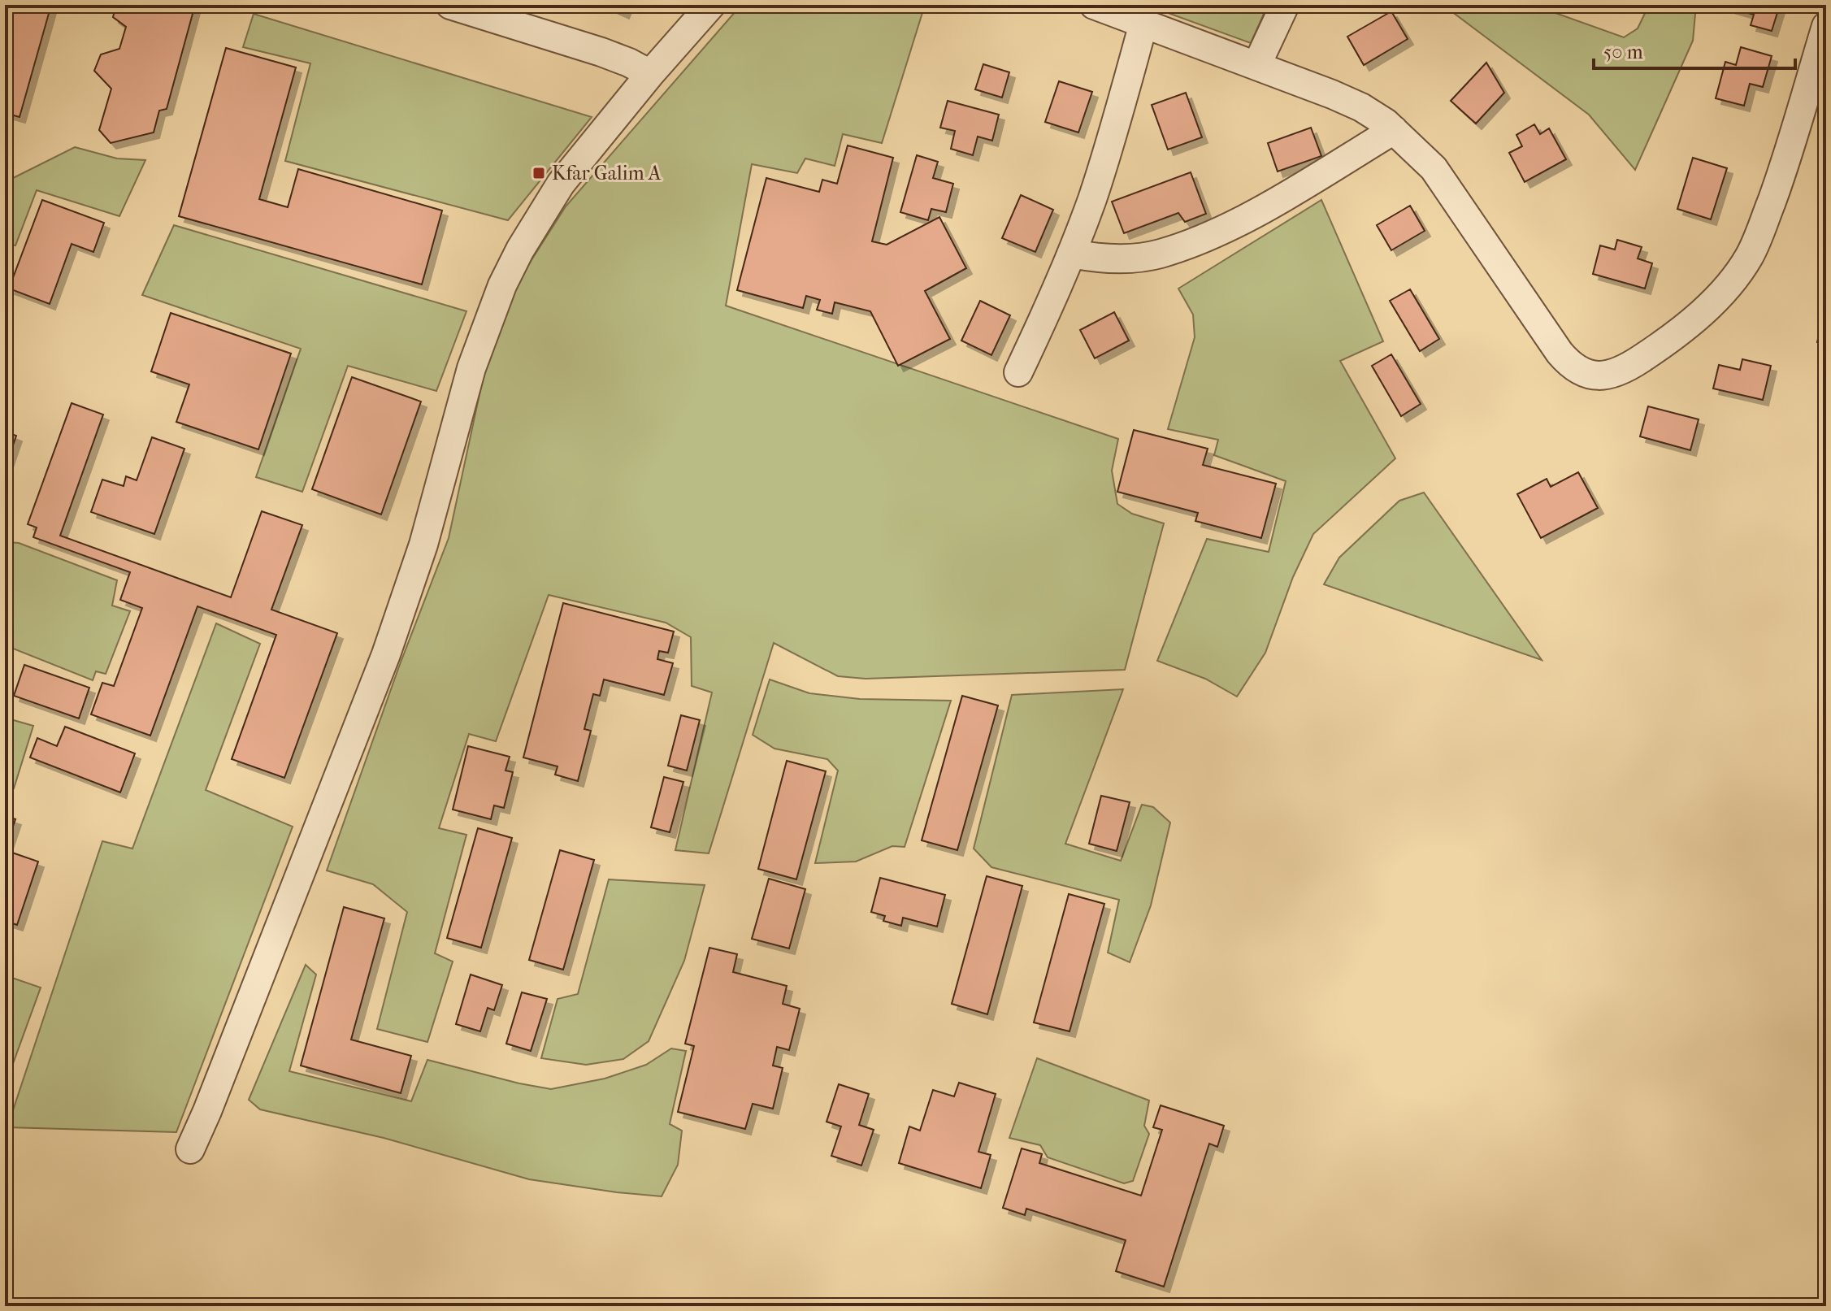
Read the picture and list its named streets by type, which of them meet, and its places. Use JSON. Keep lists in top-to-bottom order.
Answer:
{
  "places": {
    "transit": ["Kfar Galim A"]
  },
  "scale_bar": "50 m"
}
